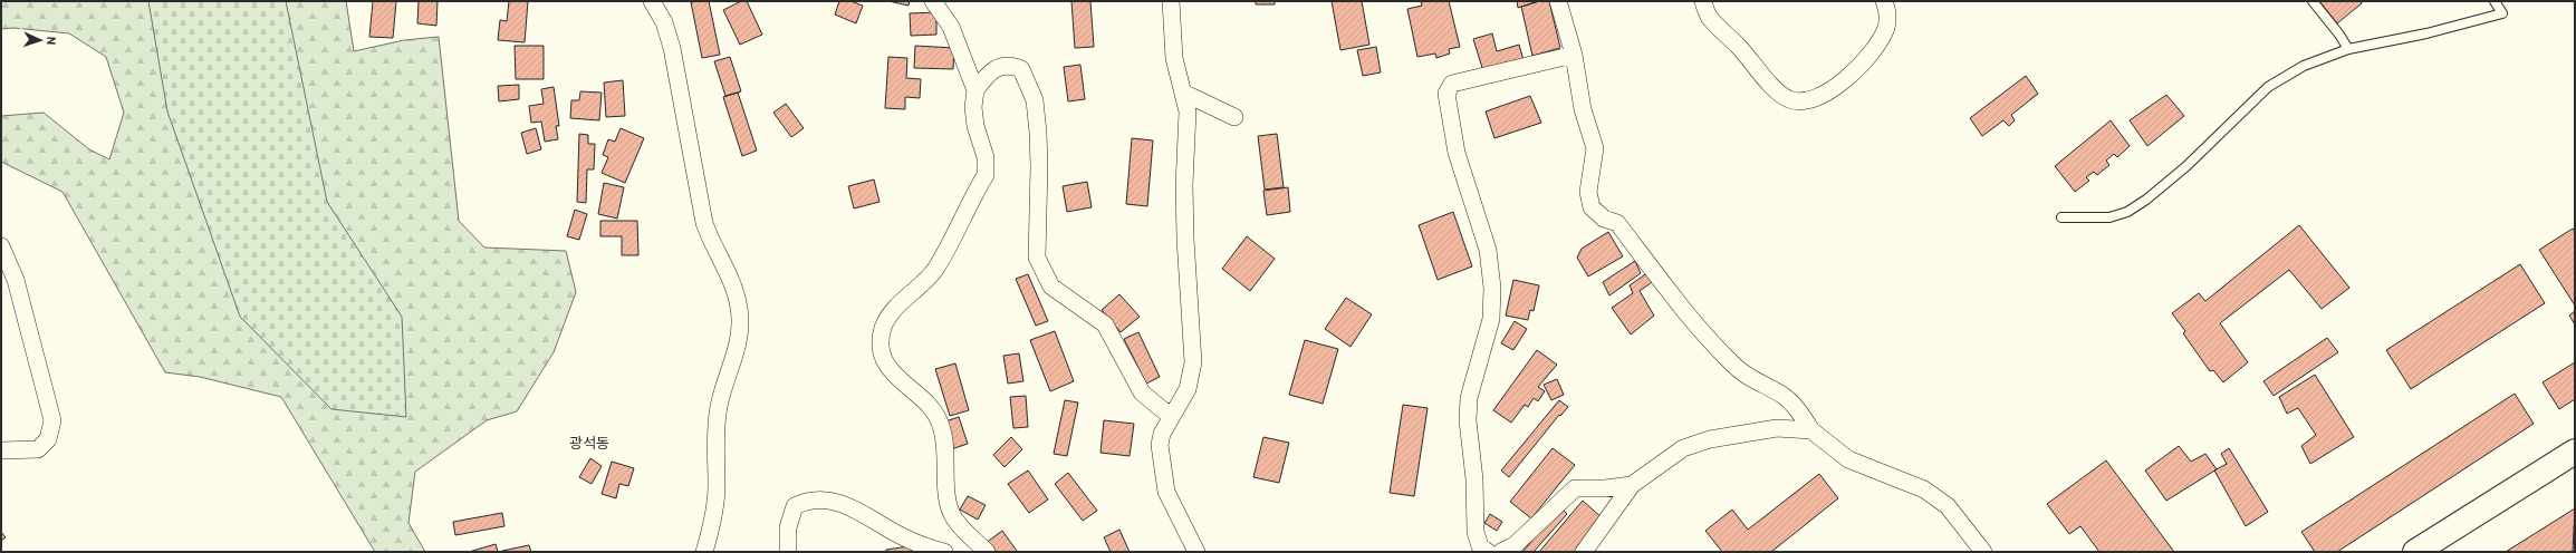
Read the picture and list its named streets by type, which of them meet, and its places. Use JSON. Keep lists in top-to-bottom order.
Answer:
{
  "districts": ["광석동"],
  "north": "right"
}
